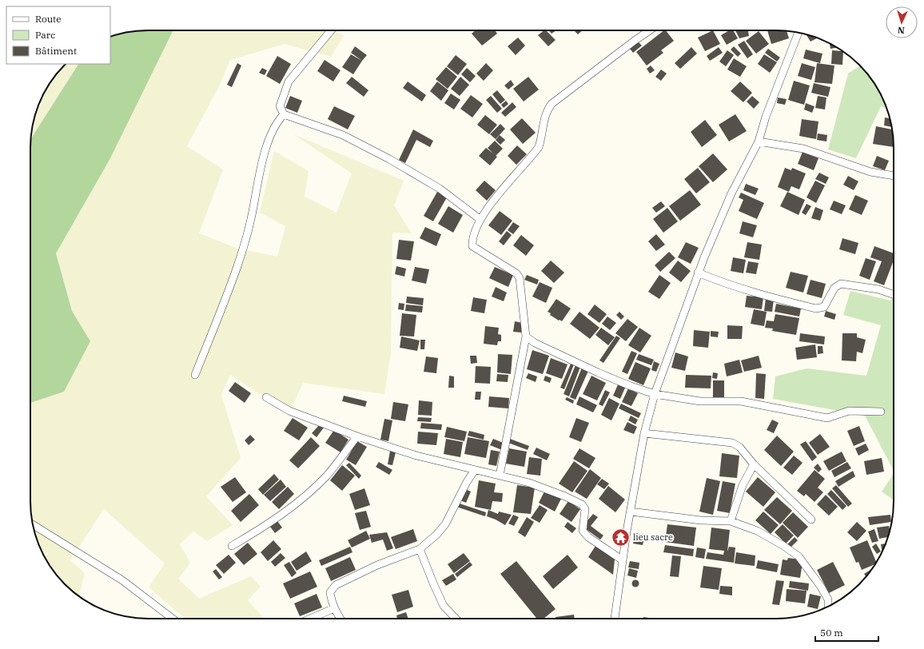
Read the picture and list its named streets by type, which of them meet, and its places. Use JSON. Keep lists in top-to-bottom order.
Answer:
{
  "places": {
    "temple": ["lieu sacre"]
  },
  "legend": ["Route", "Parc", "Bâtiment"],
  "scale_bar": "50 m",
  "north": "bottom"
}
